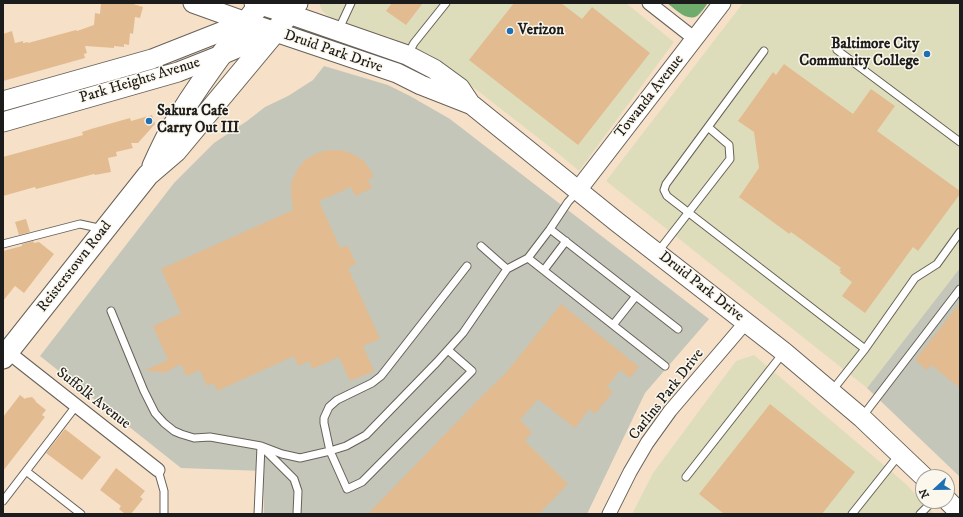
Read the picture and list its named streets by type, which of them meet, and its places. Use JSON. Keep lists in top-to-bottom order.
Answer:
{
  "streets": {
    "main road": ["Druid Park Drive", "Park Heights Avenue", "Reisterstown Road"],
    "street": ["Towanda Avenue", "Carlins Park Drive", "Suffolk Avenue"]
  },
  "crossings": [
    ["Druid Park Drive", "Park Heights Avenue"],
    ["Druid Park Drive", "Towanda Avenue"],
    ["Druid Park Drive", "Reisterstown Road"],
    ["Druid Park Drive", "Carlins Park Drive"],
    ["Park Heights Avenue", "Reisterstown Road"],
    ["Reisterstown Road", "Suffolk Avenue"]
  ],
  "places": ["Verizon", "Baltimore City Community College", "Sakura Cafe Carry Out III"],
  "north": "left"
}
